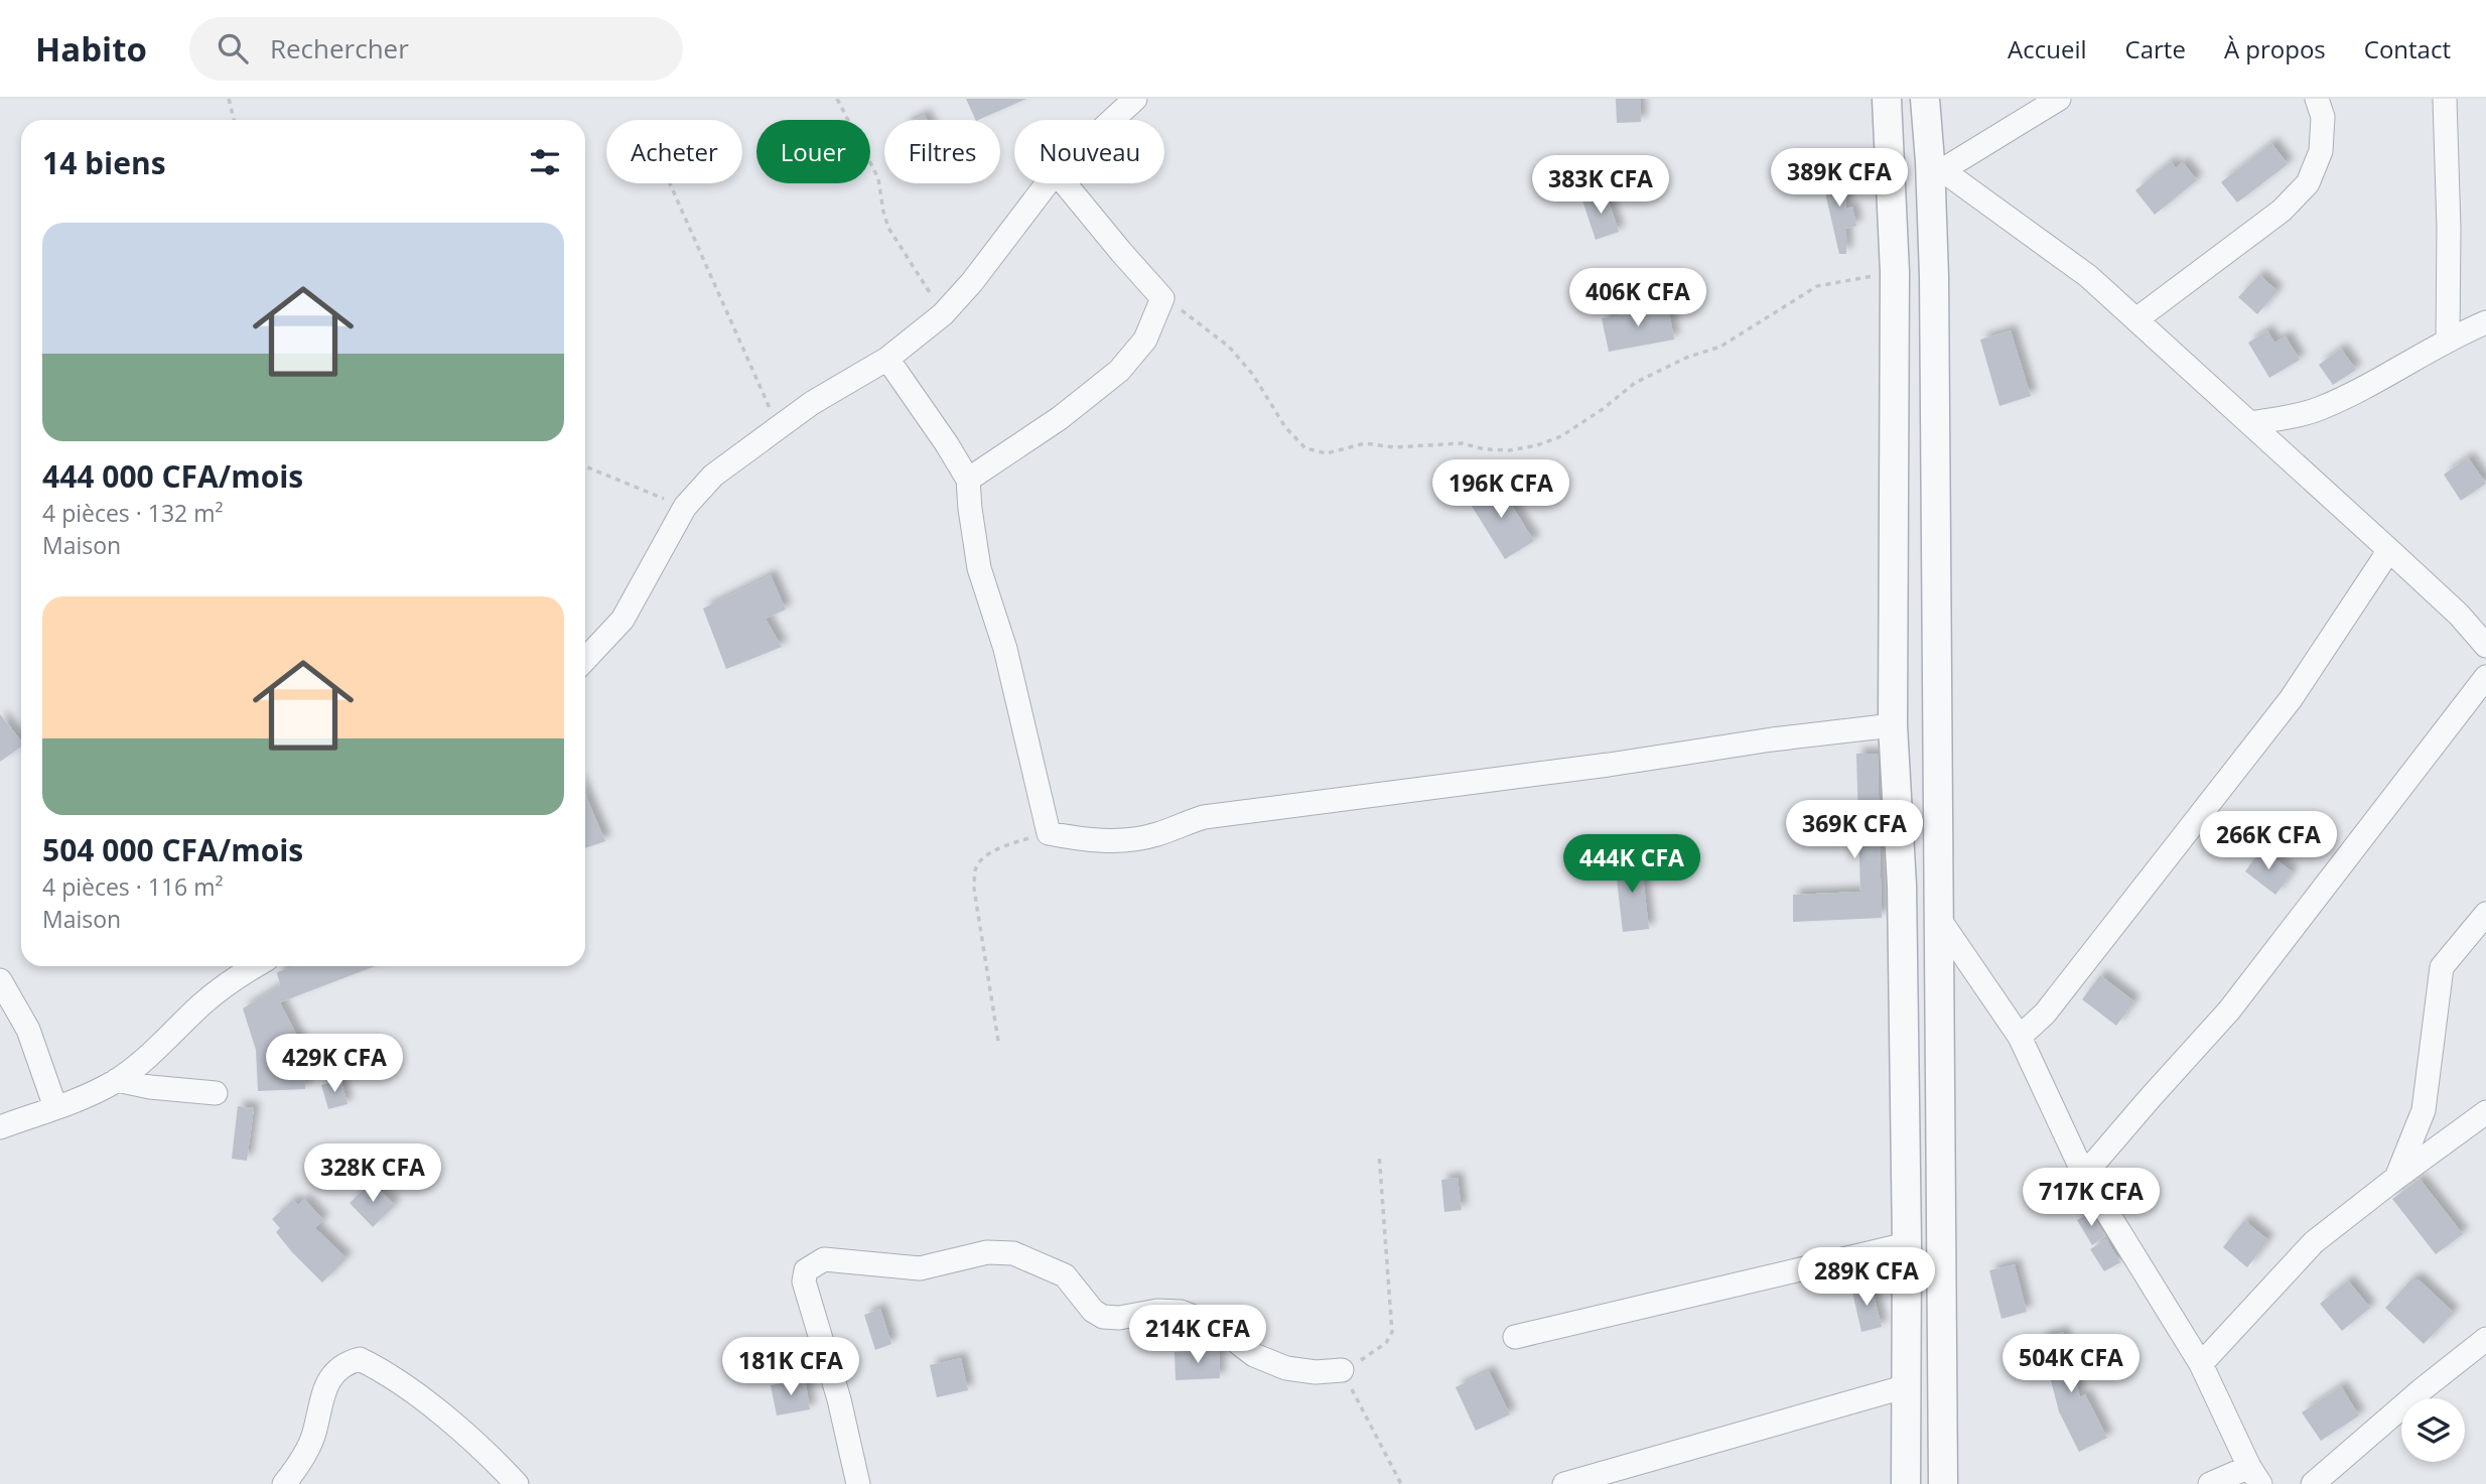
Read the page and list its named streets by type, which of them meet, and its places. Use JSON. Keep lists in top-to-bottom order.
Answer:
{
  "page": {
    "header": "Habito",
    "search": "Rechercher",
    "nav": [
      "Accueil",
      "Carte",
      "À propos",
      "Contact"
    ],
    "chip": [
      "Acheter",
      "Louer",
      "Filtres",
      "Nouveau"
    ],
    "heading": "14 biens",
    "price": [
      "389K CFA",
      "383K CFA",
      "406K CFA",
      "196K CFA",
      "369K CFA",
      "266K CFA",
      "444K CFA",
      "429K CFA",
      "328K CFA",
      "717K CFA",
      "289K CFA",
      "214K CFA",
      "504K CFA",
      "181K CFA"
    ],
    "list": [
      {
        "name": "444 000 CFA/mois",
        "note": "4 pièces · 132 m² · Maison"
      },
      {
        "name": "504 000 CFA/mois",
        "note": "4 pièces · 116 m² · Maison"
      }
    ]
  }
}
